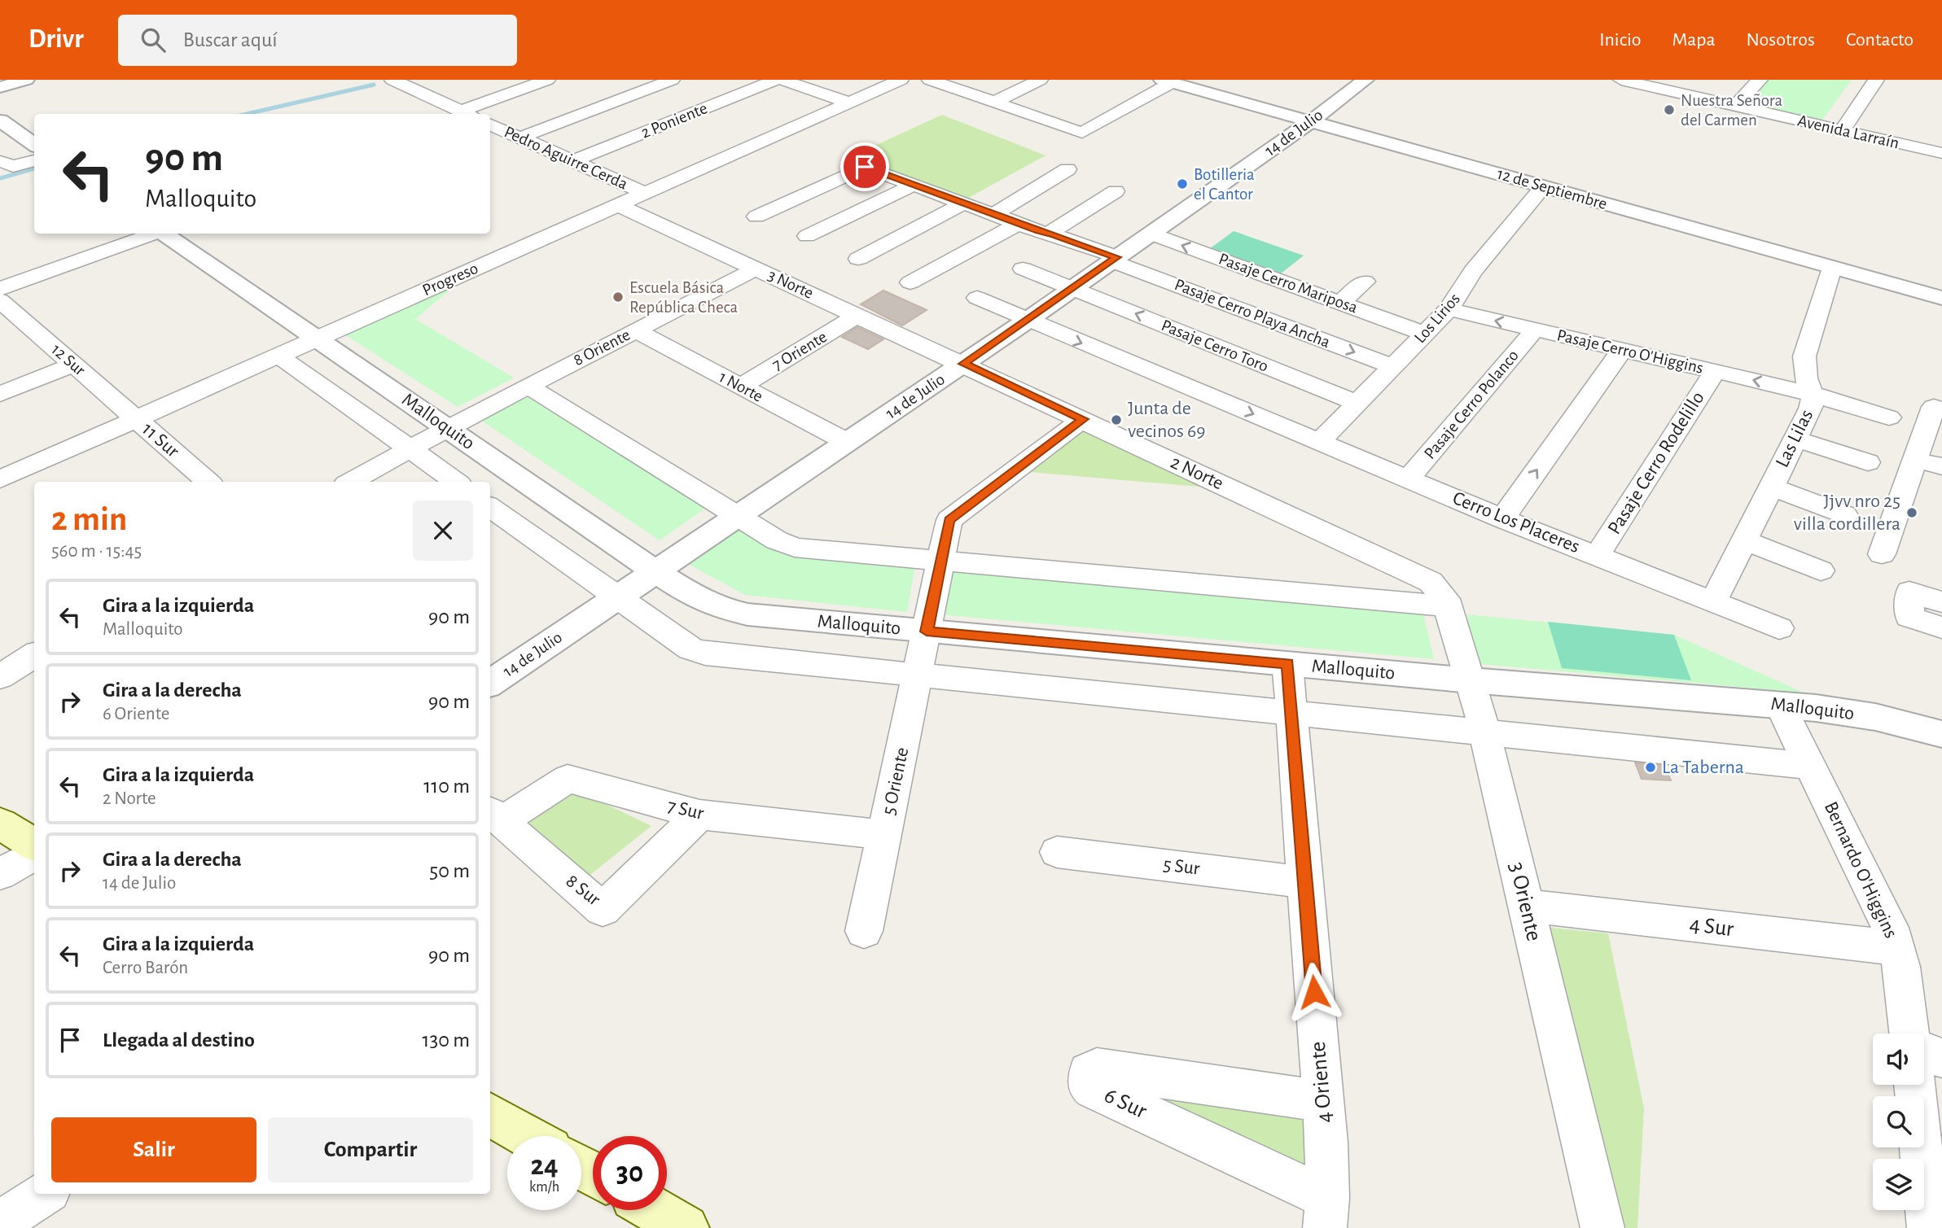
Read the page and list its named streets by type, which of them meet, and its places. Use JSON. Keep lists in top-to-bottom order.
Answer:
{
  "streets": {
    "street": [
      "2 Poniente",
      "Avenida Larraín",
      "14 de Julio",
      "Pedro Aguirre Cerda",
      "12 de Septiembre",
      "Progreso",
      "Pasaje Cerro Mariposa",
      "3 Norte",
      "Pasaje Cerro Playa Ancha",
      "Los Lirios",
      "Pasaje Cerro Toro",
      "8 Oriente",
      "7 Oriente",
      "Pasaje Cerro O'Higgins",
      "12 Sur",
      "1 Norte",
      "Pasaje Cerro Polanco",
      "Malloquito",
      "Las Lilas",
      "11 Sur",
      "Pasaje Cerro Rodelillo",
      "2 Norte",
      "Cerro Los Placeres",
      "5 Oriente",
      "7 Sur",
      "5 Sur",
      "Bernardo O'Higgins",
      "8 Sur",
      "3 Oriente",
      "4 Sur",
      "4 Oriente",
      "6 Sur"
    ]
  },
  "crossings": [
    ["2 Poniente", "Pedro Aguirre Cerda"],
    ["14 de Julio", "12 de Septiembre"],
    ["14 de Julio", "Pasaje Cerro Mariposa"],
    ["14 de Julio", "3 Norte"],
    ["14 de Julio", "Pasaje Cerro Playa Ancha"],
    ["14 de Julio", "Pasaje Cerro Toro"],
    ["14 de Julio", "1 Norte"],
    ["14 de Julio", "Malloquito"],
    ["14 de Julio", "2 Norte"],
    ["14 de Julio", "Cerro Los Placeres"],
    ["Pedro Aguirre Cerda", "Progreso"],
    ["12 de Septiembre", "Los Lirios"],
    ["12 de Septiembre", "Las Lilas"],
    ["Progreso", "3 Norte"],
    ["Progreso", "12 Sur"],
    ["Progreso", "Malloquito"],
    ["Progreso", "11 Sur"],
    ["Pasaje Cerro Mariposa", "Pasaje Cerro Playa Ancha"],
    ["Pasaje Cerro Mariposa", "Los Lirios"],
    ["3 Norte", "8 Oriente"],
    ["3 Norte", "7 Oriente"],
    ["3 Norte", "2 Norte"],
    ["Pasaje Cerro Playa Ancha", "Los Lirios"],
    ["Los Lirios", "Pasaje Cerro Toro"],
    ["Los Lirios", "Pasaje Cerro O'Higgins"],
    ["Los Lirios", "Cerro Los Placeres"],
    ["8 Oriente", "1 Norte"],
    ["8 Oriente", "Malloquito"],
    ["7 Oriente", "1 Norte"],
    ["Pasaje Cerro O'Higgins", "Pasaje Cerro Polanco"],
    ["Pasaje Cerro O'Higgins", "Las Lilas"],
    ["Pasaje Cerro O'Higgins", "Pasaje Cerro Rodelillo"],
    ["12 Sur", "11 Sur"],
    ["Pasaje Cerro Polanco", "Cerro Los Placeres"],
    ["Malloquito", "5 Oriente"],
    ["Malloquito", "Bernardo O'Higgins"],
    ["Malloquito", "3 Oriente"],
    ["Malloquito", "4 Oriente"],
    ["Las Lilas", "Cerro Los Placeres"],
    ["Pasaje Cerro Rodelillo", "Cerro Los Placeres"],
    ["2 Norte", "5 Oriente"],
    ["2 Norte", "3 Oriente"],
    ["5 Oriente", "7 Sur"],
    ["7 Sur", "8 Sur"],
    ["5 Sur", "4 Oriente"],
    ["Bernardo O'Higgins", "4 Sur"],
    ["3 Oriente", "4 Sur"],
    ["4 Oriente", "6 Sur"]
  ],
  "one_way": ["Pasaje Cerro Mariposa"],
  "places": [
    "Nuestra Señora del Carmen",
    "Botilleria el Cantor",
    "Escuela Básica República Checa",
    "Junta de vecinos 69",
    "Jjvv nro 25 villa cordillera",
    "La Taberna"
  ],
  "page": {
    "header": "Drivr",
    "search": "Buscar aquí",
    "nav": [
      "Inicio",
      "Mapa",
      "Nosotros",
      "Contacto"
    ],
    "turn": ["90 m", "Malloquito"],
    "heading": ["2 min", "560 m · 15:45"],
    "list": [
      {
        "name": "Gira a la izquierda",
        "note": "Malloquito",
        "value": "90 m"
      },
      {
        "name": "Gira a la derecha",
        "note": "6 Oriente",
        "value": "90 m"
      },
      {
        "name": "Gira a la izquierda",
        "note": "2 Norte",
        "value": "110 m"
      },
      {
        "name": "Gira a la derecha",
        "note": "14 de Julio",
        "value": "50 m"
      },
      {
        "name": "Gira a la izquierda",
        "note": "Cerro Barón",
        "value": "90 m"
      },
      {
        "name": "Llegada al destino",
        "value": "130 m"
      }
    ],
    "buttons": ["Salir", "Compartir"],
    "speed": "24 km/h",
    "limit": "30"
  }
}
